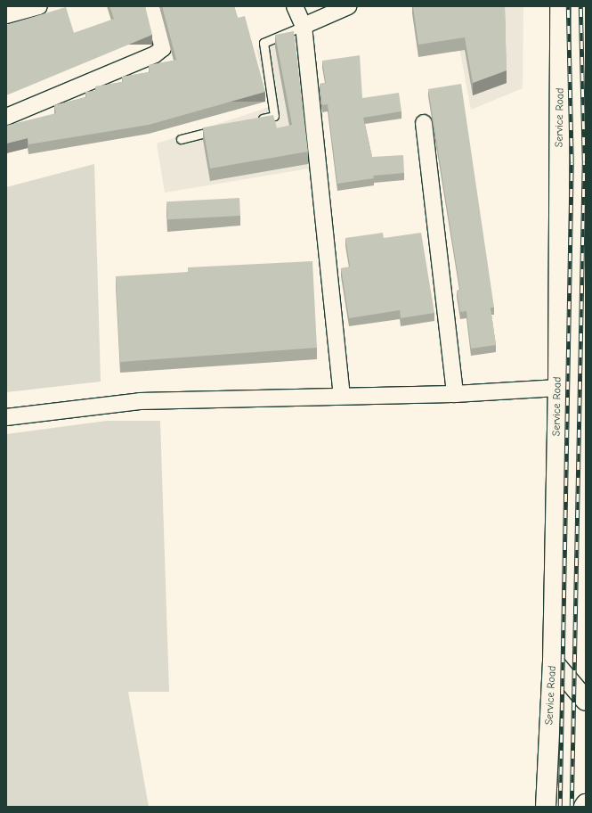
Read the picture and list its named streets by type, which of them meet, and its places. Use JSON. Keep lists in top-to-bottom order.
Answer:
{
  "streets": {
    "main road": ["Service Road"]
  }
}
